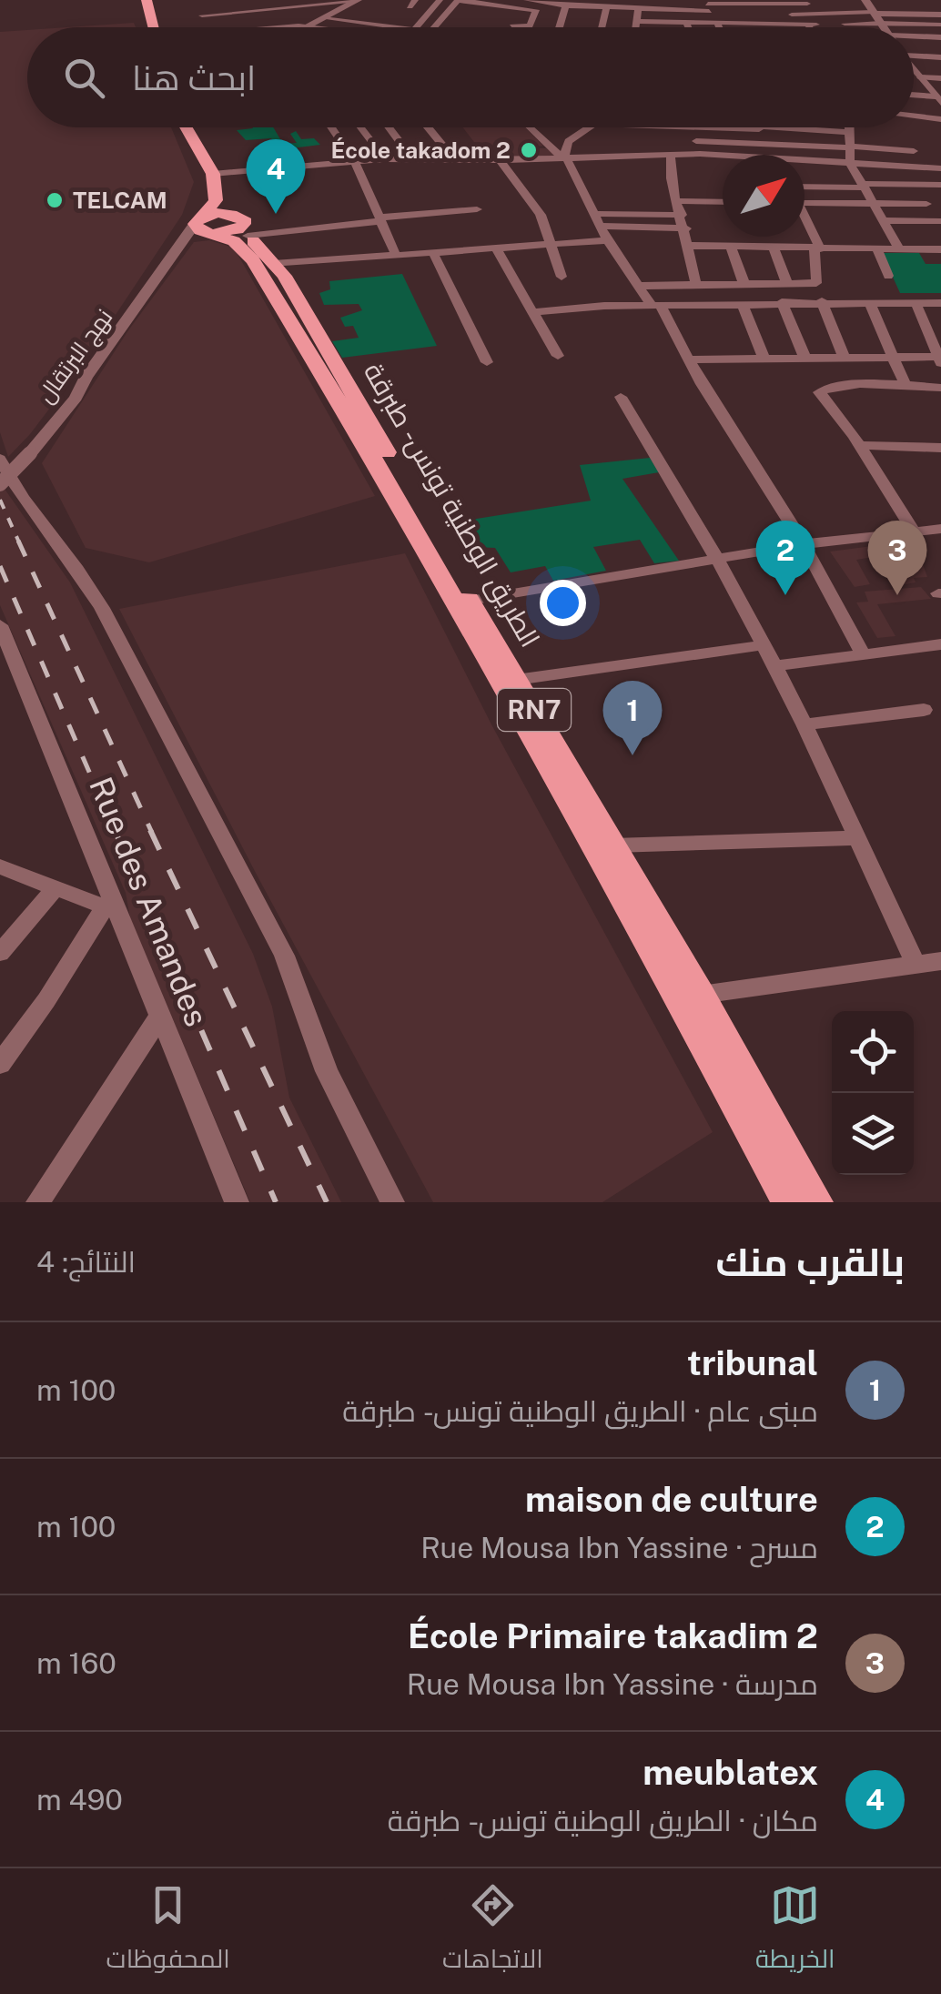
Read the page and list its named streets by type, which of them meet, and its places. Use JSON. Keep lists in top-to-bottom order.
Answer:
{
  "streets": {
    "main road": ["الطريق الوطنية تونس - طبرقة", "RN7"],
    "street": ["نهج البرتقال", "Rue des Amandes"]
  },
  "crossings": [
    ["نهج البرتقال", "الطريق الوطنية تونس - طبرقة"]
  ],
  "places": ["École takadom 2", "TELCAM"],
  "north": "top right",
  "page": {
    "search": "ابحث هنا",
    "pins": [
      "4",
      "2",
      "3",
      "1"
    ],
    "heading": ["بالقرب منك", "النتائج: 4"],
    "list": [
      {
        "mark": "1",
        "name": "tribunal",
        "note": "مبنى عام · الطريق الوطنية تونس - طبرقة",
        "value": "100 m"
      },
      {
        "mark": "2",
        "name": "maison de culture",
        "note": "مسرح · Rue Mousa Ibn Yassine",
        "value": "100 m"
      },
      {
        "mark": "3",
        "name": "École Primaire takadim 2",
        "note": "مدرسة · Rue Mousa Ibn Yassine",
        "value": "160 m"
      },
      {
        "mark": "4",
        "name": "meublatex",
        "note": "مكان · الطريق الوطنية تونس - طبرقة",
        "value": "490 m"
      }
    ],
    "nav": ["الخريطة", "الاتجاهات", "المحفوظات"]
  }
}
